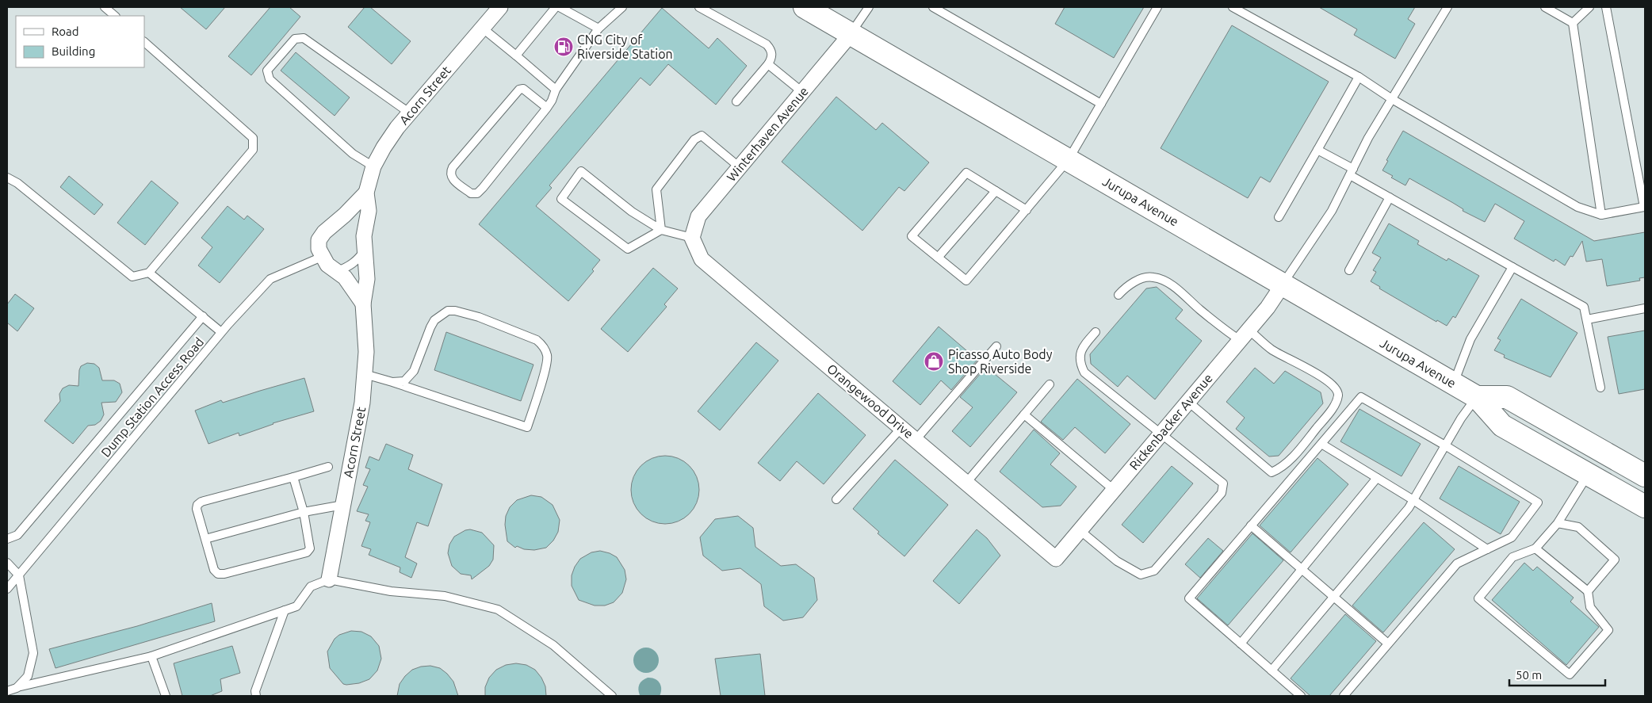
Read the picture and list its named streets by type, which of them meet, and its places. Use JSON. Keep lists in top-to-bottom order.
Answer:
{
  "streets": {
    "main road": ["Jurupa Avenue"],
    "street": [
      "Acorn Street",
      "Winterhaven Avenue",
      "Orangewood Drive",
      "Rickenbacker Avenue"
    ],
    "lane": ["Dump Station Access Road"]
  },
  "crossings": [
    ["Acorn Street", "Dump Station Access Road"],
    ["Winterhaven Avenue", "Jurupa Avenue"],
    ["Winterhaven Avenue", "Orangewood Drive"],
    ["Jurupa Avenue", "Rickenbacker Avenue"],
    ["Orangewood Drive", "Rickenbacker Avenue"]
  ],
  "places": {
    "fuel station": ["CNG City of Riverside Station"],
    "shop": ["Picasso Auto Body Shop Riverside"]
  },
  "legend": ["Road", "Building"],
  "scale_bar": "50 m"
}
